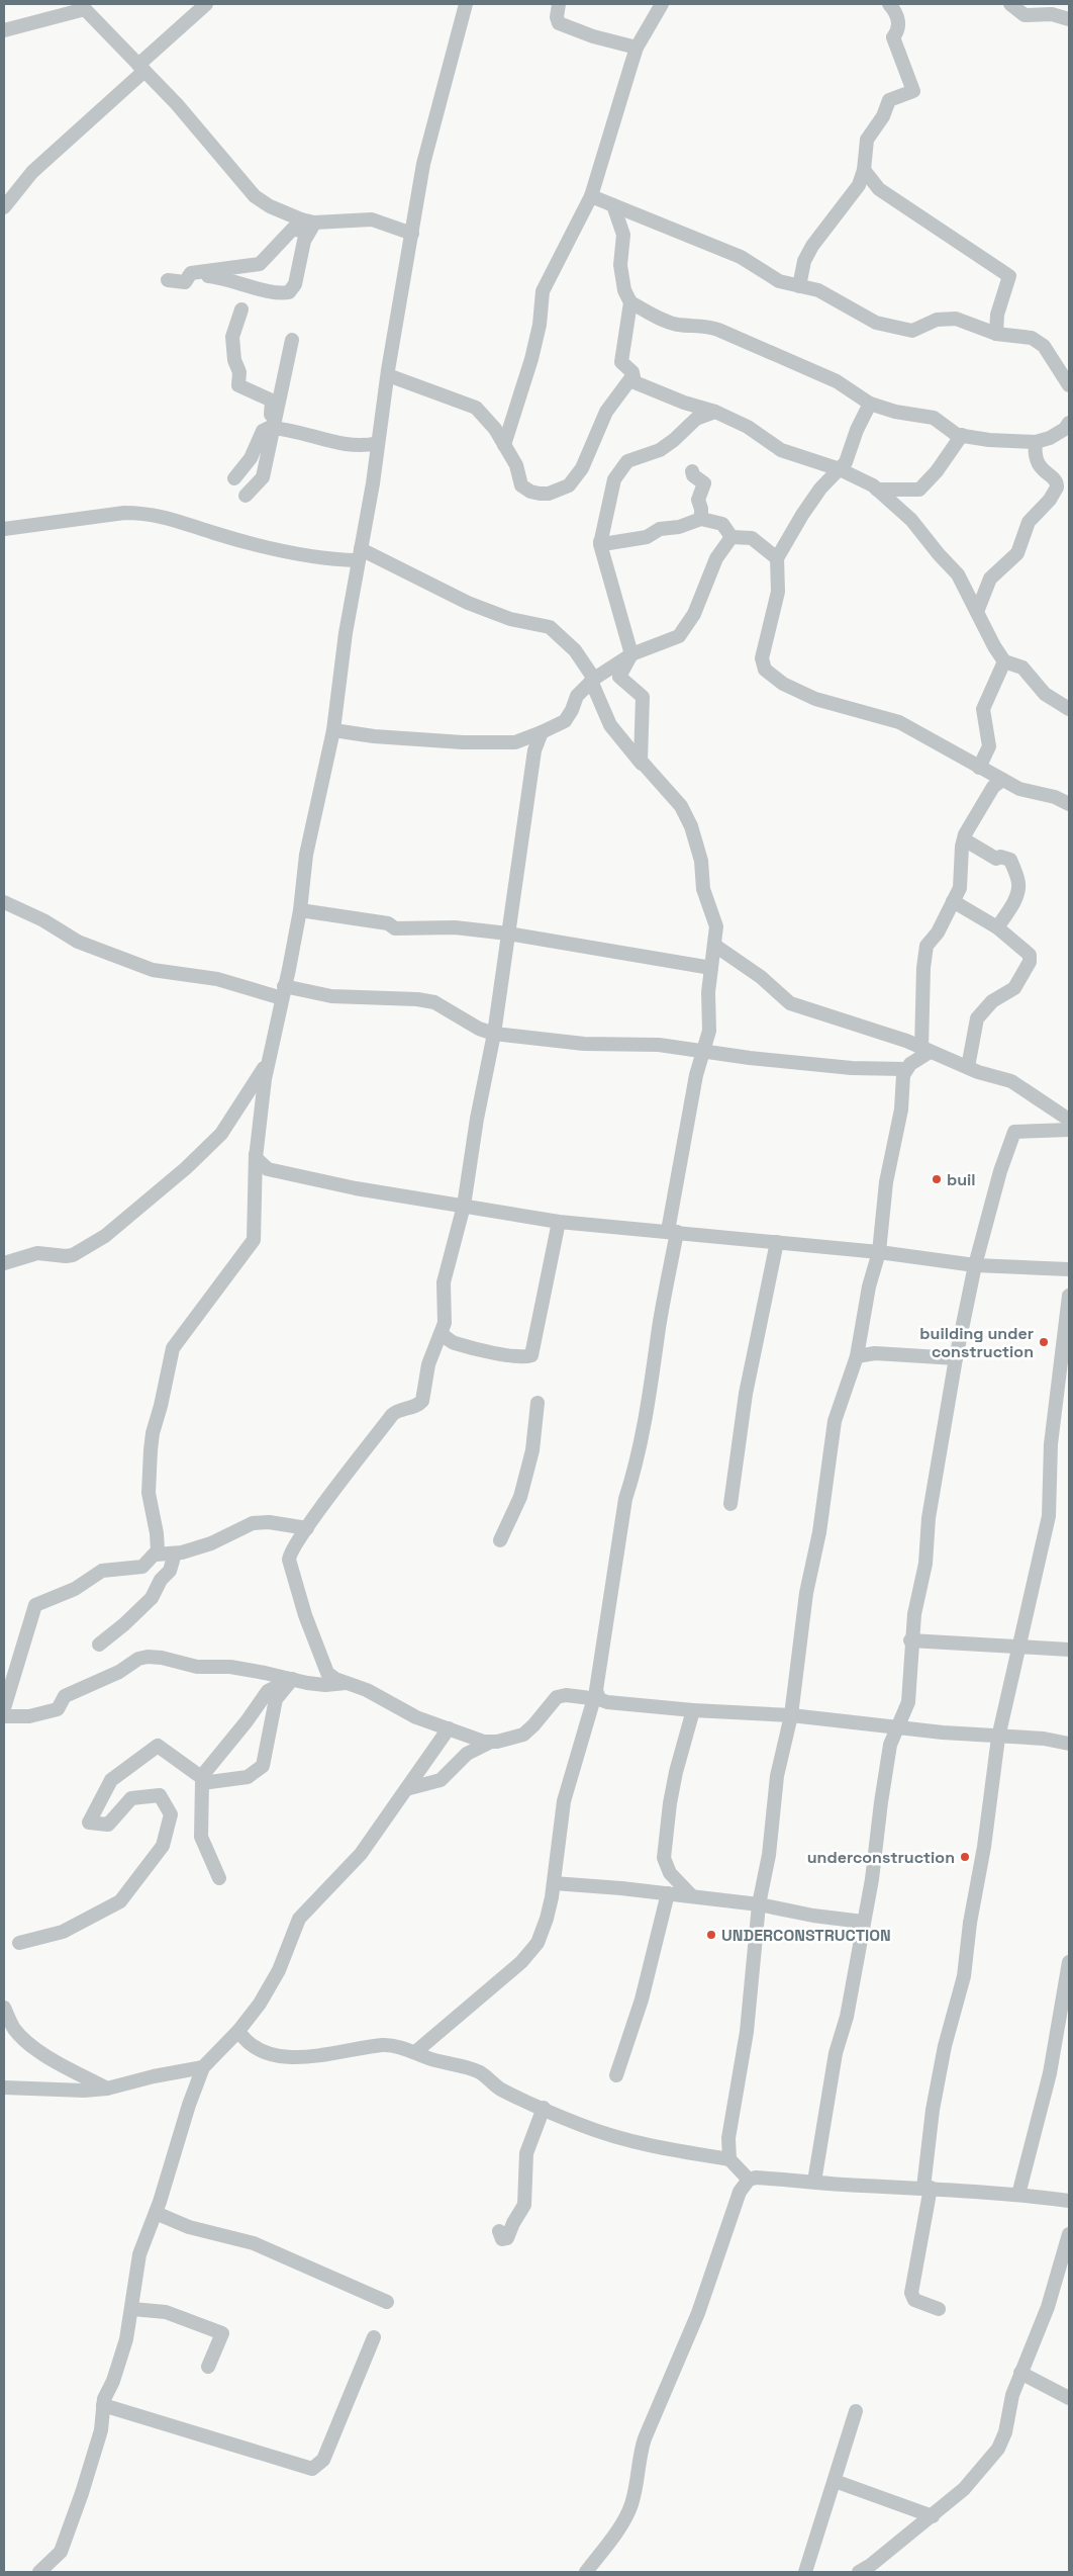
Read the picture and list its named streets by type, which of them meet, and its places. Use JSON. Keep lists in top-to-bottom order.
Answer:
{
  "places": [
    "buil",
    "building under construction",
    "underconstruction",
    "UNDERCONSTRUCTION"
  ]
}
